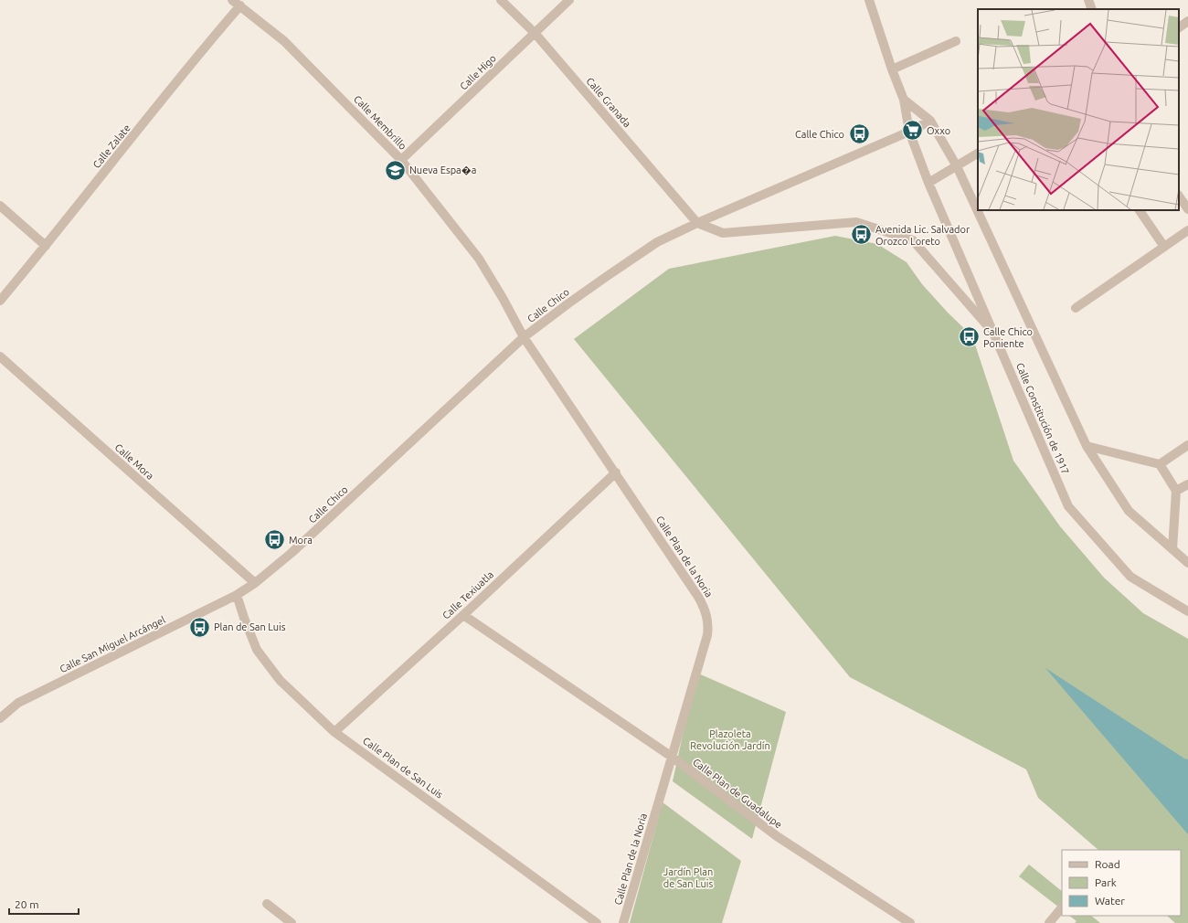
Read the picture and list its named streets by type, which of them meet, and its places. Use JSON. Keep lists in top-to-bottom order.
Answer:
{
  "streets": {
    "street": [
      "Calle Higo",
      "Calle Granada",
      "Calle Membrillo",
      "Calle Zalate",
      "Calle Chico",
      "Calle Constitución de 1917",
      "Calle Mora",
      "Calle Plan de la Noria",
      "Calle Texiuatla",
      "Calle San Miguel Arcángel",
      "Calle Plan de San Luis",
      "Calle Plan de Guadalupe"
    ]
  },
  "crossings": [
    ["Calle Higo", "Calle Granada"],
    ["Calle Higo", "Calle Membrillo"],
    ["Calle Granada", "Calle Chico"],
    ["Calle Membrillo", "Calle Zalate"],
    ["Calle Membrillo", "Calle Chico"],
    ["Calle Membrillo", "Calle Plan de la Noria"],
    ["Calle Chico", "Calle Constitución de 1917"],
    ["Calle Chico", "Calle Mora"],
    ["Calle Chico", "Calle Plan de la Noria"],
    ["Calle Chico", "Calle San Miguel Arcángel"],
    ["Calle Chico", "Calle Plan de San Luis"],
    ["Calle Plan de la Noria", "Calle Texiuatla"],
    ["Calle Plan de la Noria", "Calle Plan de Guadalupe"],
    ["Calle Texiuatla", "Calle Plan de San Luis"],
    ["Calle Texiuatla", "Calle Plan de Guadalupe"],
    ["Calle San Miguel Arcángel", "Calle Plan de San Luis"]
  ],
  "parks": ["Plazoleta Revolución Jardín", "Jardín Plan de San Luis"],
  "places": {
    "supermarket": ["Oxxo"],
    "bus stop": [
      "Calle Chico",
      "Avenida Lic. Salvador Orozco Loreto",
      "Calle Chico Poniente",
      "Mora",
      "Plan de San Luis"
    ],
    "school or university": ["Nueva Espa�a"]
  },
  "legend": ["Road", "Park", "Water"],
  "scale_bar": "20 m"
}
